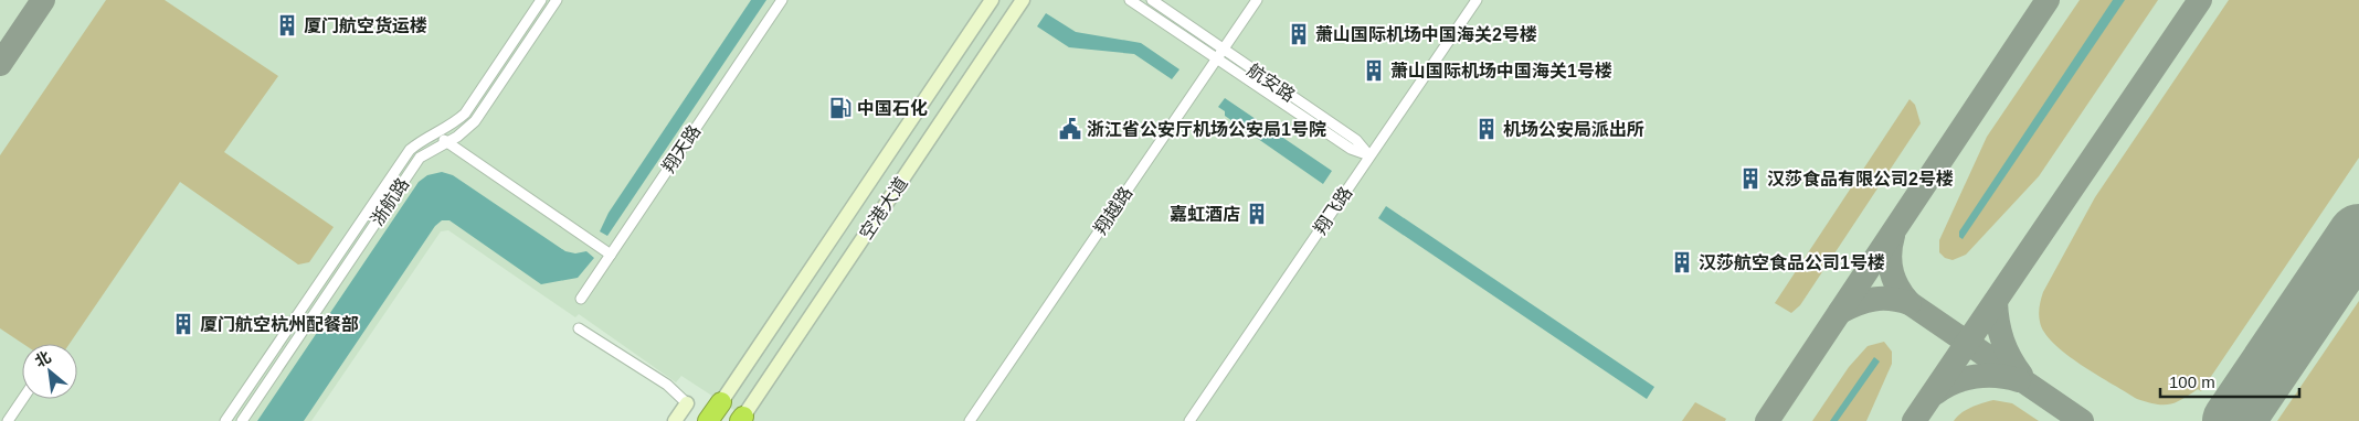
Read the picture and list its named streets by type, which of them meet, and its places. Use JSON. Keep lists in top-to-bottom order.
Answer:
{
  "streets": {
    "main road": ["空港大道"],
    "street": [
      "航安路",
      "翔天路",
      "浙航路",
      "翔越路",
      "翔飞路"
    ]
  },
  "crossings": [
    ["航安路", "翔越路"],
    ["航安路", "翔飞路"]
  ],
  "places": {
    "building": [
      "厦门航空货运楼",
      "萧山国际机场中国海关2号楼",
      "萧山国际机场中国海关1号楼",
      "机场公安局派出所",
      "汉莎食品有限公司2号楼",
      "嘉虹酒店",
      "汉莎航空食品公司1号楼",
      "厦门航空杭州配餐部"
    ],
    "fuel station": ["中国石化"],
    "public building": ["浙江省公安厅机场公安局1号院"]
  },
  "scale_bar": "100 m",
  "north": "top left"
}
